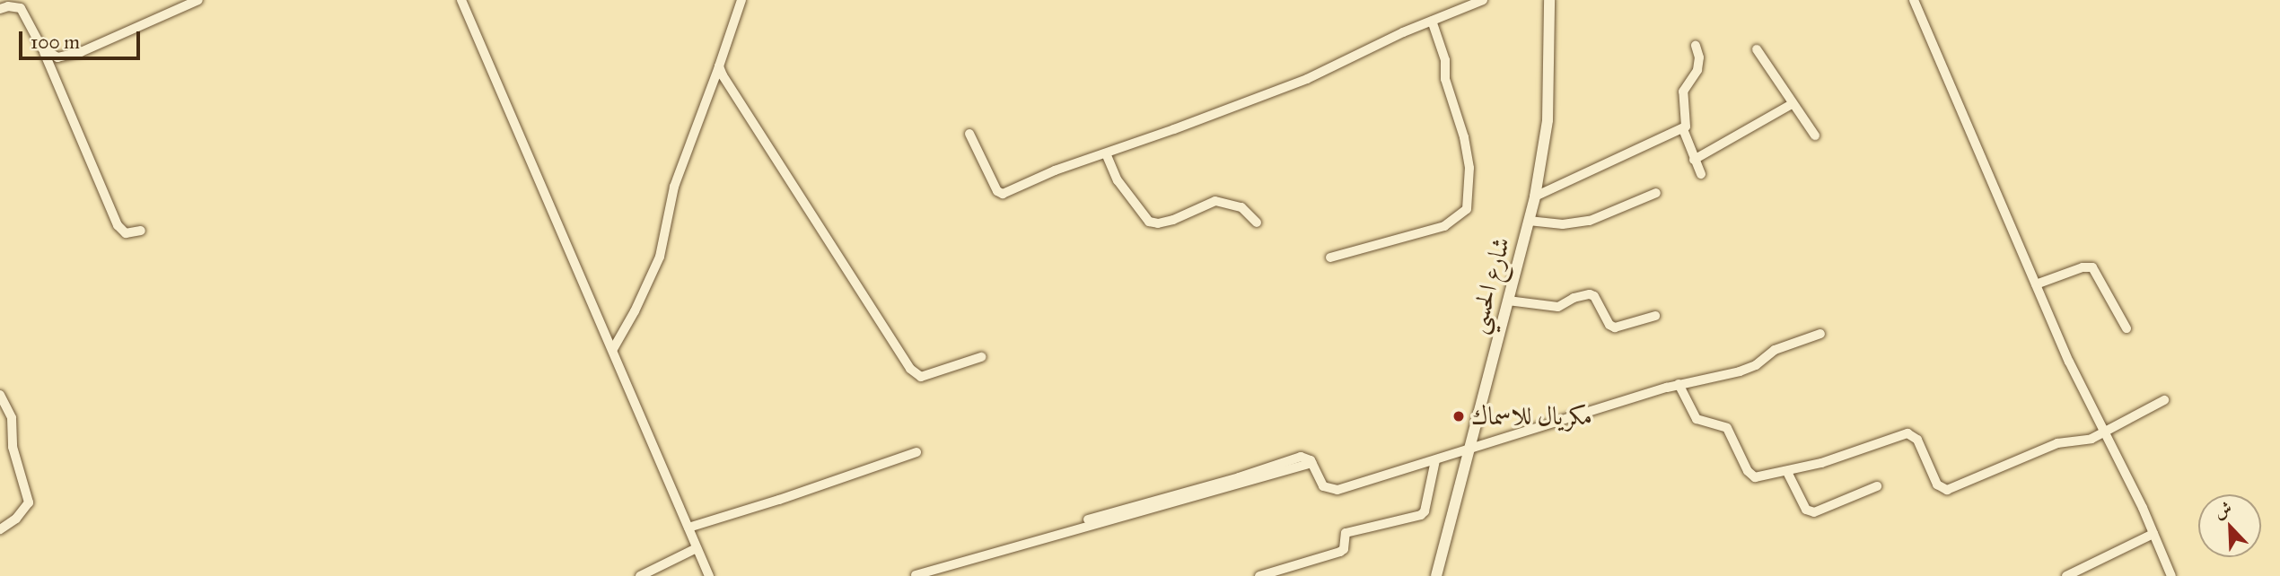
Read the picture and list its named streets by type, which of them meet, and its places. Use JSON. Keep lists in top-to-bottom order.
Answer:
{
  "streets": {
    "street": ["شارع الحسي"]
  },
  "places": ["مكريال للاسماك"],
  "scale_bar": "100 m",
  "north": "top left"
}
